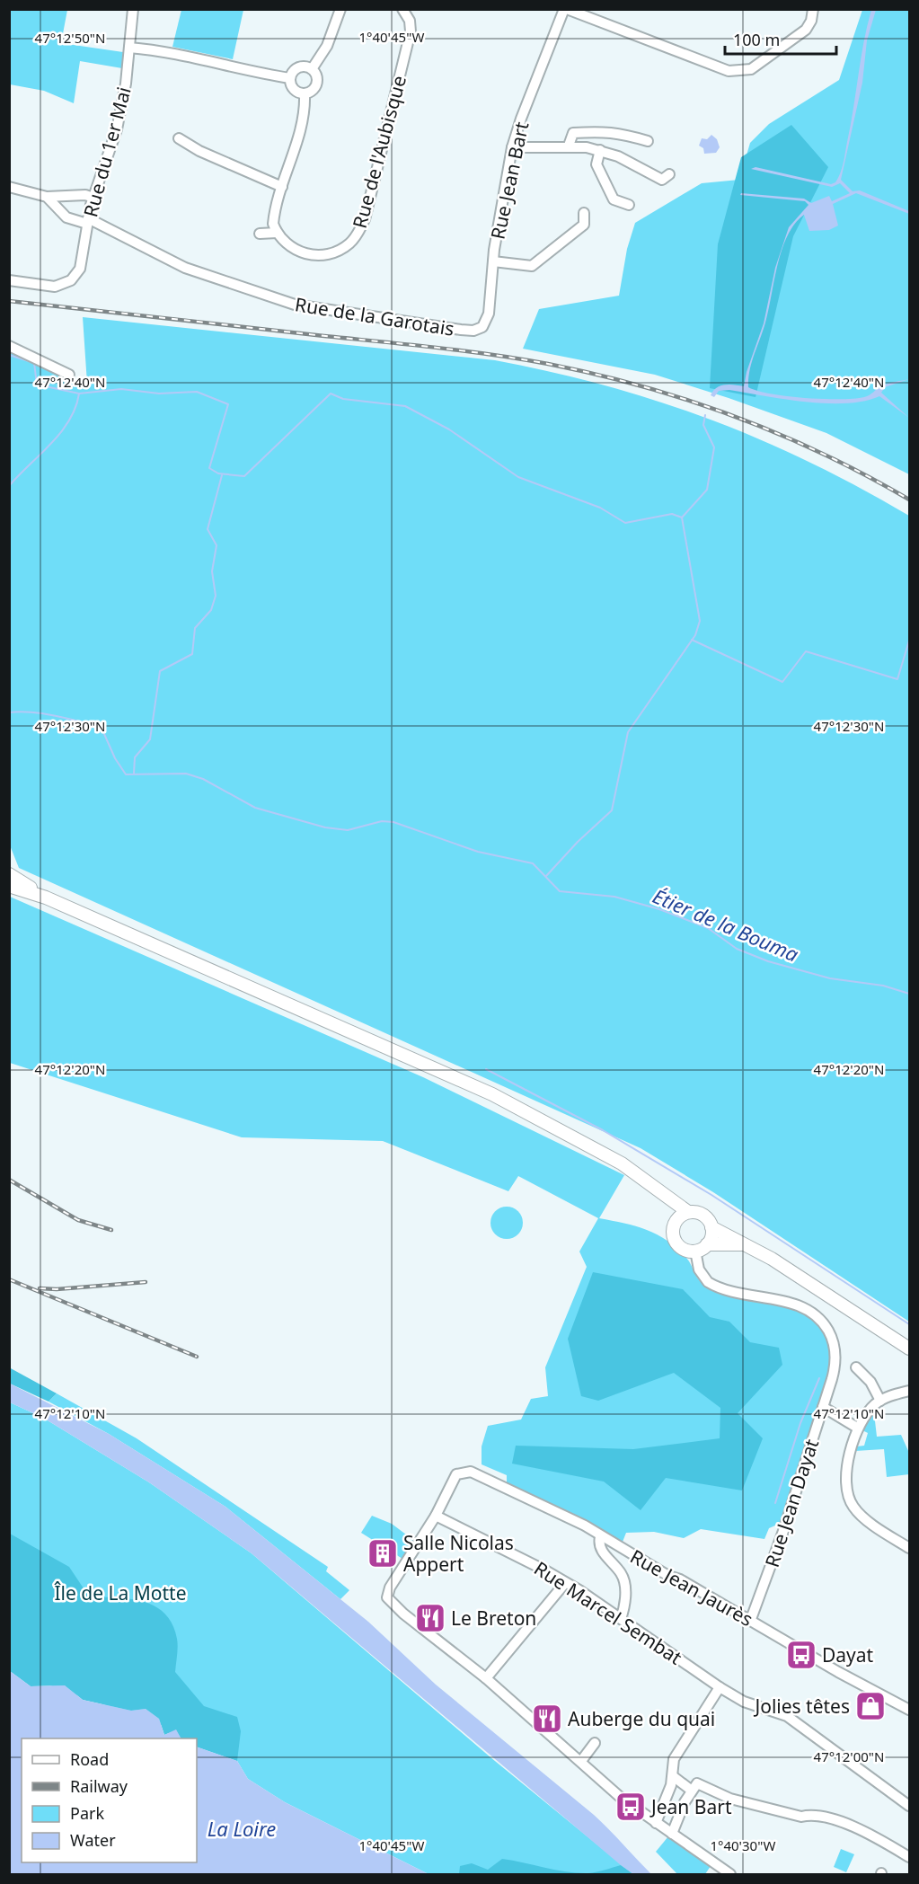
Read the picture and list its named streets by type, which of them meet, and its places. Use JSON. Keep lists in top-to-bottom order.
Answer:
{
  "streets": {
    "street": [
      "Rue du 1er Mai",
      "Rue de l'Aubisque",
      "Rue Jean Bart",
      "Rue de la Garotais",
      "Rue Jean Dayat",
      "Rue Jean Jaurès",
      "Rue Marcel Sembat"
    ]
  },
  "crossings": [
    ["Rue du 1er Mai", "Rue de la Garotais"],
    ["Rue Jean Bart", "Rue de la Garotais"],
    ["Rue Jean Dayat", "Rue Jean Jaurès"],
    ["Rue Jean Jaurès", "Rue Marcel Sembat"]
  ],
  "water": ["Étier de la Bouma", "La Loire"],
  "parks": ["Île de La Motte"],
  "places": {
    "building": ["Salle Nicolas Appert"],
    "restaurant": ["Le Breton", "Auberge du quai"],
    "bus stop": ["Dayat", "Jean Bart"],
    "shop": ["Jolies têtes"]
  },
  "legend": [
    "Road",
    "Railway",
    "Park",
    "Water"
  ],
  "scale_bar": "100 m",
  "coordinates": [
    "1°40'45\"W",
    "47°12'50\"N",
    "47°12'40\"N",
    "47°12'30\"N",
    "47°12'20\"N",
    "47°12'10\"N",
    "47°12'00\"N",
    "1°40'30\"W"
  ]
}
